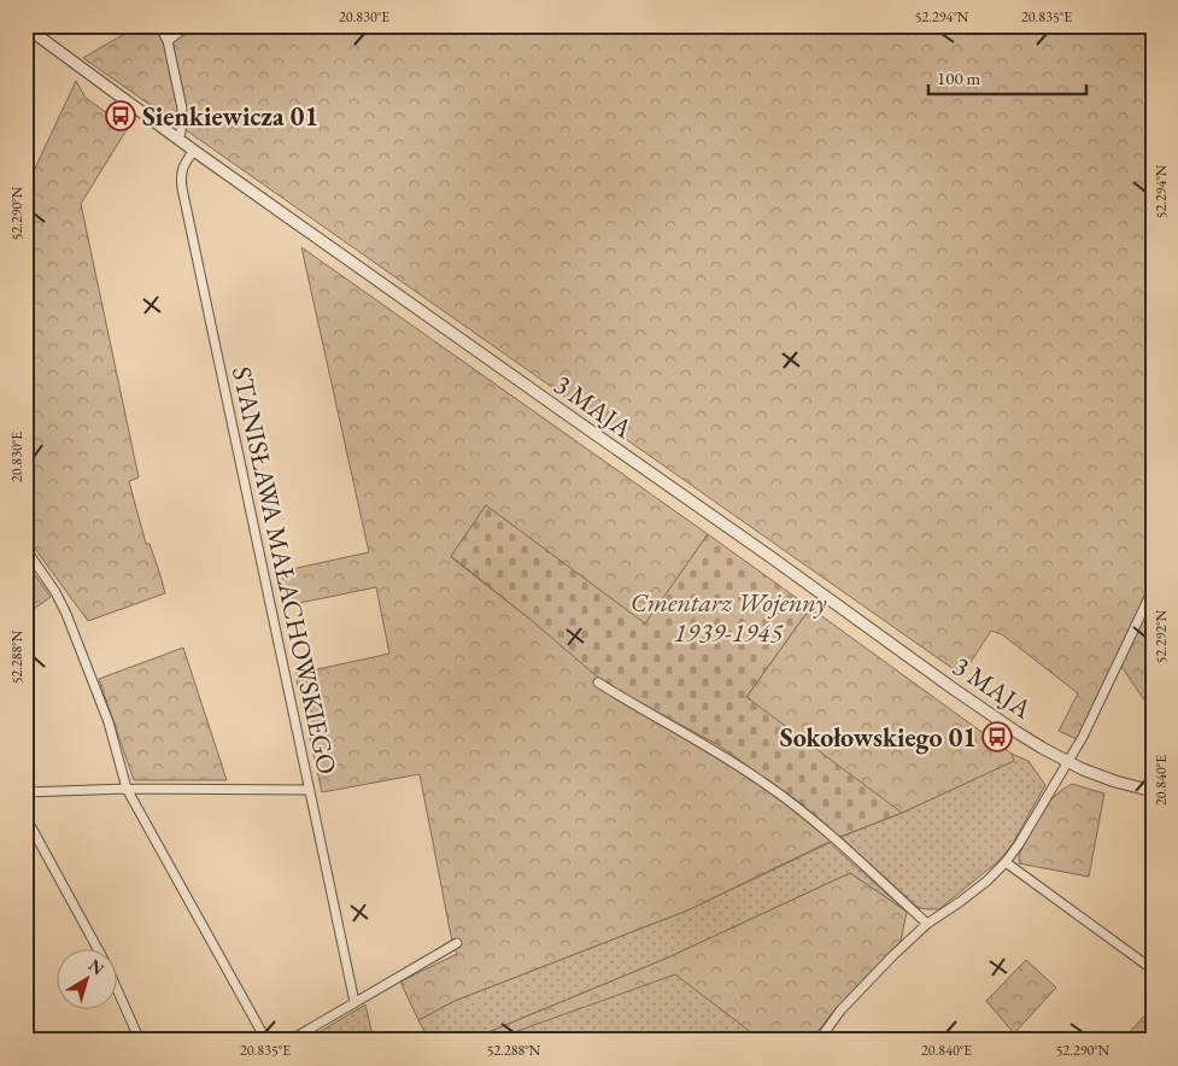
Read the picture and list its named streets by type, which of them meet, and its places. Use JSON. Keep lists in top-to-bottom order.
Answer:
{
  "streets": {
    "street": ["3 MAJA", "STANISŁAWA MAŁACHOWSKIEGO"]
  },
  "crossings": [
    ["3 MAJA", "STANISŁAWA MAŁACHOWSKIEGO"]
  ],
  "parks": ["Cmentarz Wojenny 1939-1945"],
  "places": {
    "bus stop": ["Sienkiewicza 01", "Sokołowskiego 01"]
  },
  "scale_bar": "100 m",
  "north": "top right",
  "coordinates": [
    "20.830°E",
    "52.294°N",
    "20.835°E",
    "52.290°N",
    "52.292°N",
    "52.288°N",
    "20.840°E"
  ]
}
